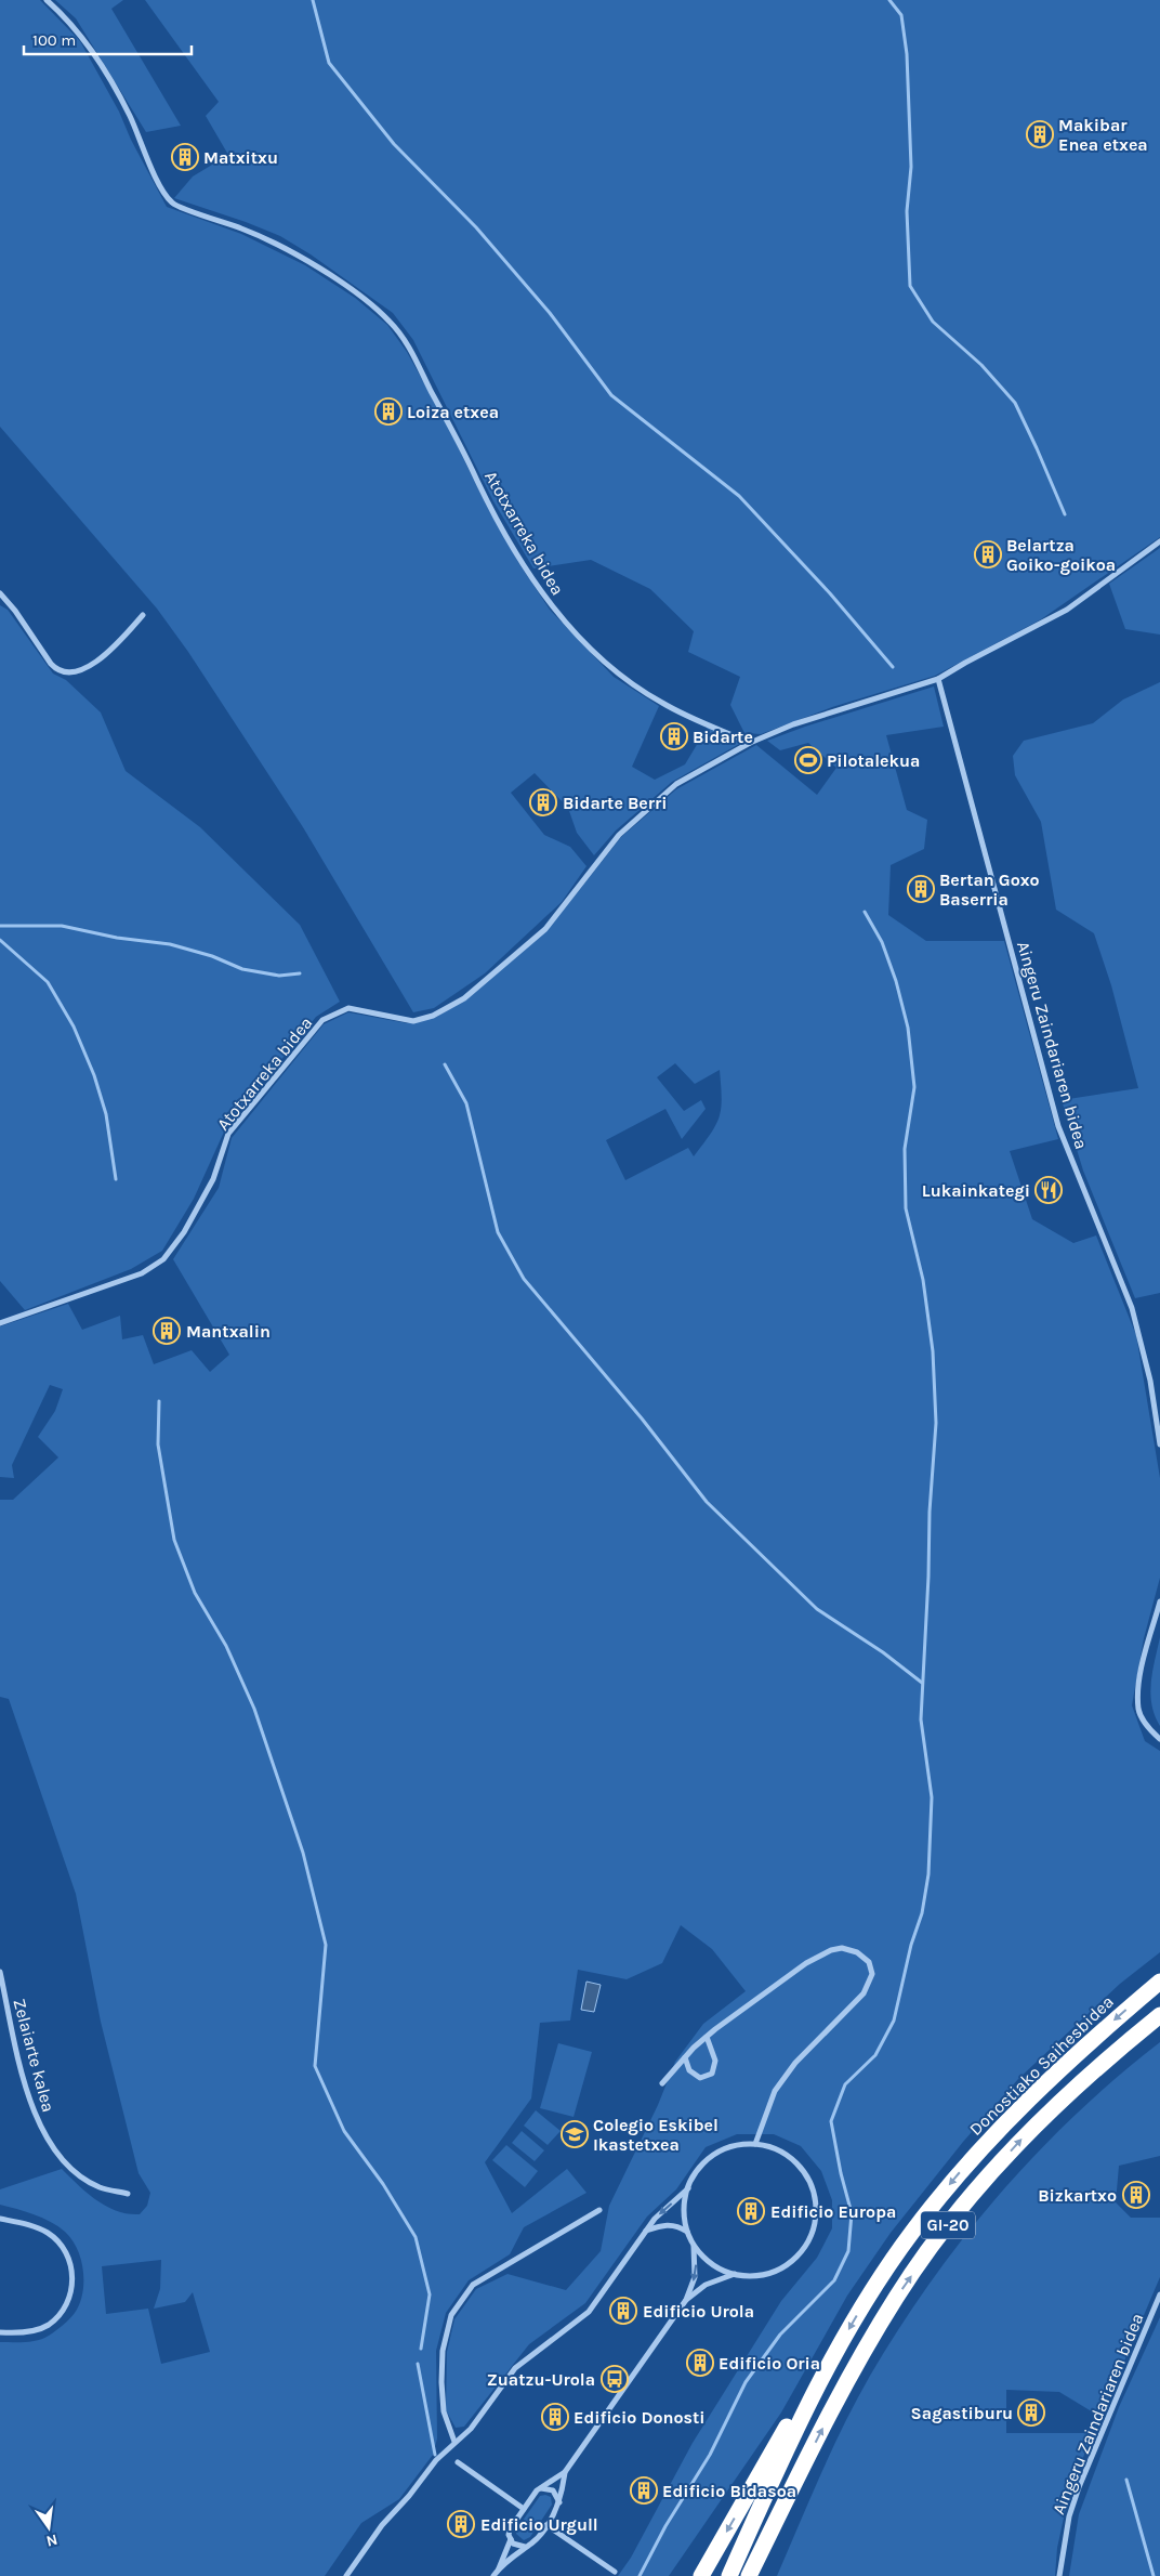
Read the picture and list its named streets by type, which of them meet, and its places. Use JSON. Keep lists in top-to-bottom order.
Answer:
{
  "streets": {
    "highway": ["Donostiako Saihesbidea", "GI-20"],
    "street": ["Atotxarreka bidea", "Aingeru Zaindariaren bidea", "Zelaiarte kalea"]
  },
  "crossings": [
    ["Atotxarreka bidea", "Aingeru Zaindariaren bidea"]
  ],
  "places": {
    "building": [
      "Makibar Enea etxea",
      "Matxitxu",
      "Loiza etxea",
      "Belartza Goiko-goikoa",
      "Bidarte",
      "Bidarte Berri",
      "Bertan Goxo Baserria",
      "Mantxalin",
      "Bizkartxo",
      "Edificio Europa",
      "Edificio Urola",
      "Edificio Oria",
      "Sagastiburu",
      "Edificio Donosti",
      "Edificio Bidasoa",
      "Edificio Urgull"
    ],
    "sports": ["Pilotalekua"],
    "restaurant": ["Lukainkategi"],
    "school or university": ["Colegio Eskibel Ikastetxea"],
    "bus stop": ["Zuatzu-Urola"]
  },
  "scale_bar": "100 m",
  "north": "bottom"
}
